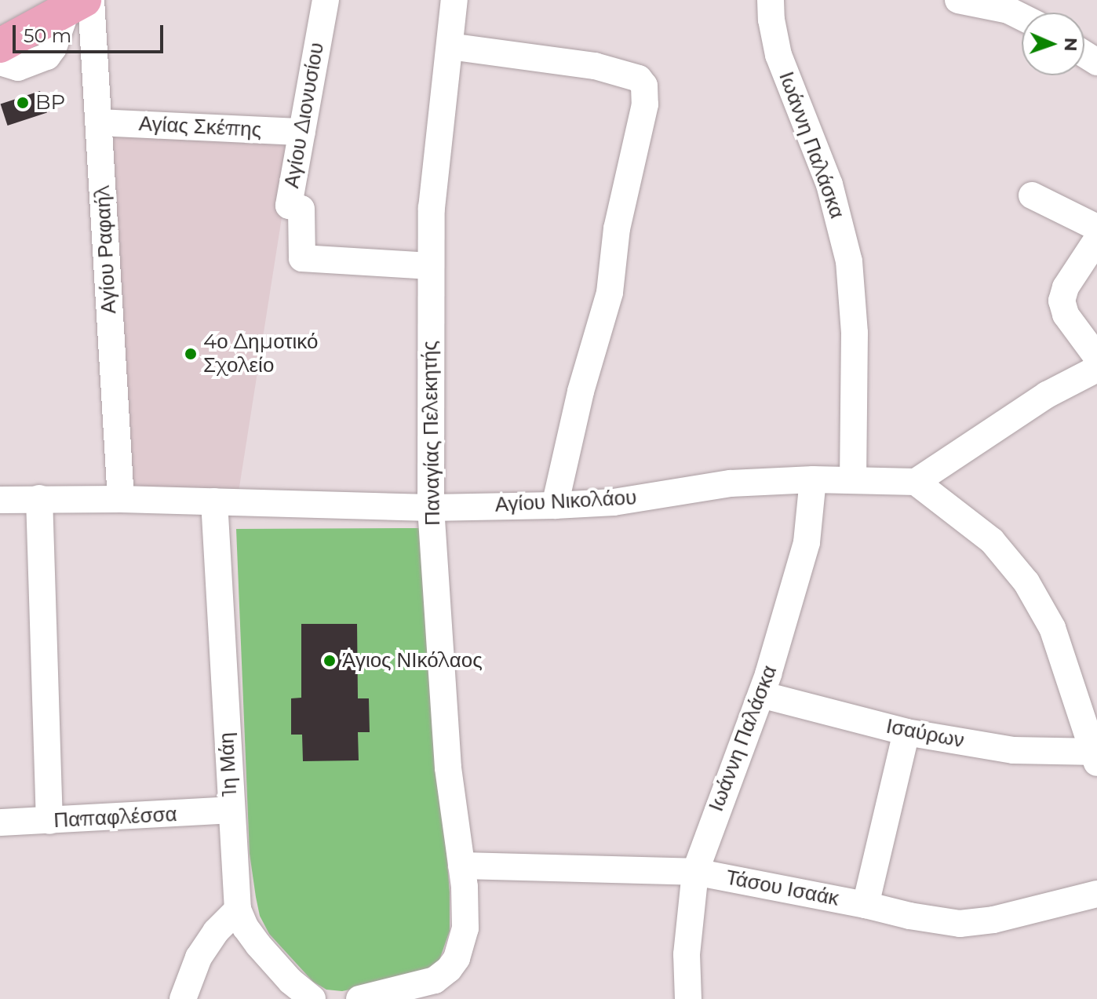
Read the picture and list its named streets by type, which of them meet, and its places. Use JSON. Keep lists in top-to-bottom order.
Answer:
{
  "streets": {
    "street": [
      "Αγίου Διονυσίου",
      "Αγίας Σκέπης",
      "Ιωάννη Παλάσκα",
      "Αγίου Ραφαήλ",
      "Παναγίας Πελεκητής",
      "Αγίου Νικολάου",
      "Ισαύρων",
      "1η Μάη",
      "Παπαφλέσσα",
      "Τάσου Ισαάκ"
    ]
  },
  "crossings": [
    ["Αγίου Διονυσίου", "Αγίας Σκέπης"],
    ["Αγίου Διονυσίου", "Παναγίας Πελεκητής"],
    ["Αγίας Σκέπης", "Αγίου Ραφαήλ"],
    ["Ιωάννη Παλάσκα", "Αγίου Νικολάου"],
    ["Ιωάννη Παλάσκα", "Ισαύρων"],
    ["Ιωάννη Παλάσκα", "Τάσου Ισαάκ"],
    ["Αγίου Ραφαήλ", "Αγίου Νικολάου"],
    ["Παναγίας Πελεκητής", "Αγίου Νικολάου"],
    ["Παναγίας Πελεκητής", "Τάσου Ισαάκ"],
    ["Αγίου Νικολάου", "1η Μάη"],
    ["1η Μάη", "Παπαφλέσσα"]
  ],
  "places": ["BP", "4ο Δημοτικό Σχολείο", "Άγιος ΝΙκόλαος"],
  "scale_bar": "50 m",
  "north": "right"
}
